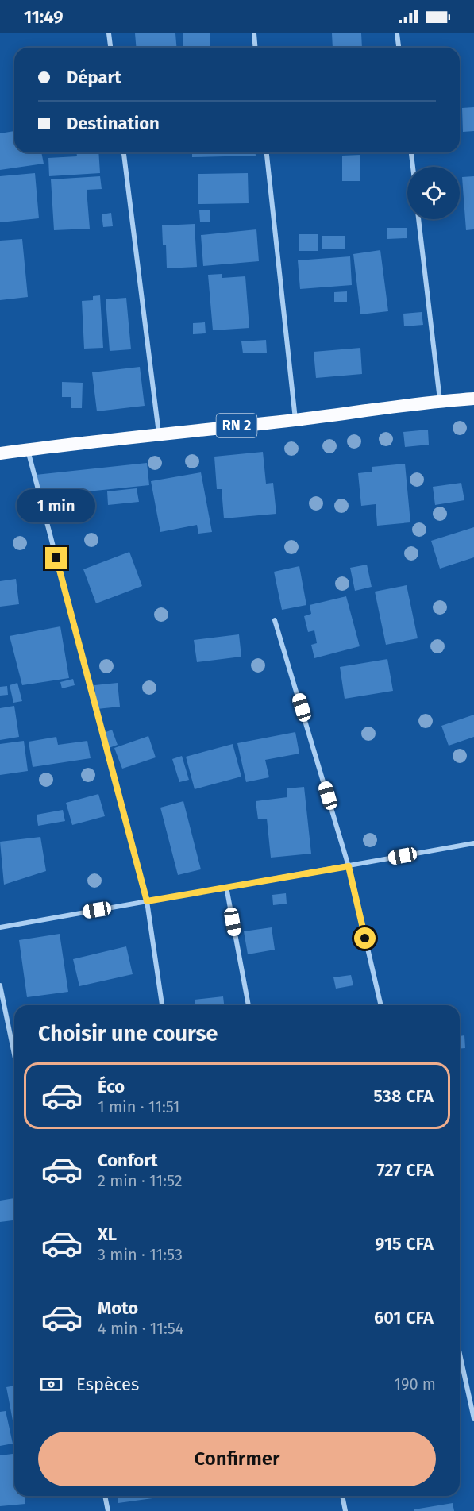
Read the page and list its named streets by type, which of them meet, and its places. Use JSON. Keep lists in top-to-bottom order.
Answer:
{
  "streets": {
    "highway": ["RN 2"]
  },
  "page": {
    "status": "11:49",
    "banner": ["Départ", "Destination"],
    "bubble": "1 min",
    "heading": "Choisir une course",
    "list": [
      {
        "name": "Éco",
        "note": "1 min · 11:51",
        "value": "538 CFA"
      },
      {
        "name": "Confort",
        "note": "2 min · 11:52",
        "value": "727 CFA"
      },
      {
        "name": "XL",
        "note": "3 min · 11:53",
        "value": "915 CFA"
      },
      {
        "name": "Moto",
        "note": "4 min · 11:54",
        "value": "601 CFA"
      }
    ],
    "pay": ["Espèces", "190 m"],
    "buttons": "Confirmer"
  }
}
